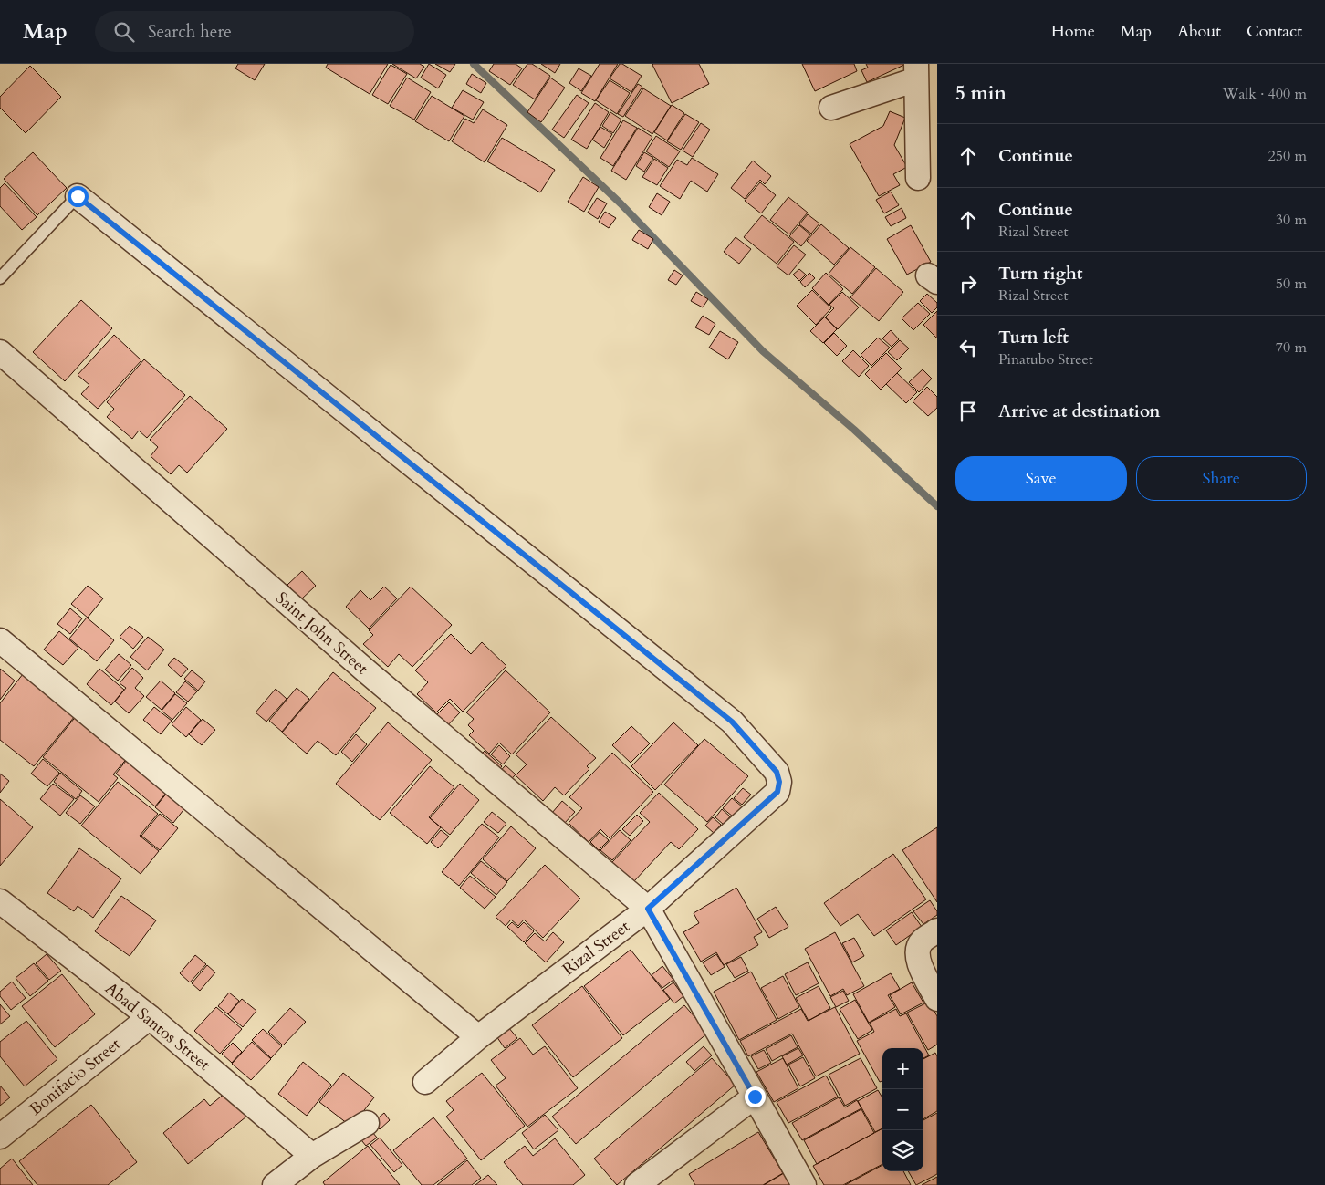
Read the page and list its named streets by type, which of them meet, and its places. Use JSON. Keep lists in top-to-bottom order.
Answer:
{
  "streets": {
    "street": [
      "Saint John Street",
      "Rizal Street",
      "Abad Santos Street",
      "Bonifacio Street"
    ]
  },
  "crossings": [
    ["Saint John Street", "Rizal Street"],
    ["Abad Santos Street", "Bonifacio Street"]
  ],
  "page": {
    "header": "Map",
    "search": "Search here",
    "nav": [
      "Home",
      "Map",
      "About",
      "Contact"
    ],
    "heading": ["5 min", "Walk · 400 m"],
    "list": [
      ["Continue", "250 m"],
      ["Continue", "Rizal Street", "30 m"],
      ["Turn right", "Rizal Street", "50 m"],
      ["Turn left", "Pinatubo Street", "70 m"],
      "Arrive at destination"
    ],
    "buttons": ["Save", "Share"],
    "map_buttons": ["+", "−"]
  }
}
